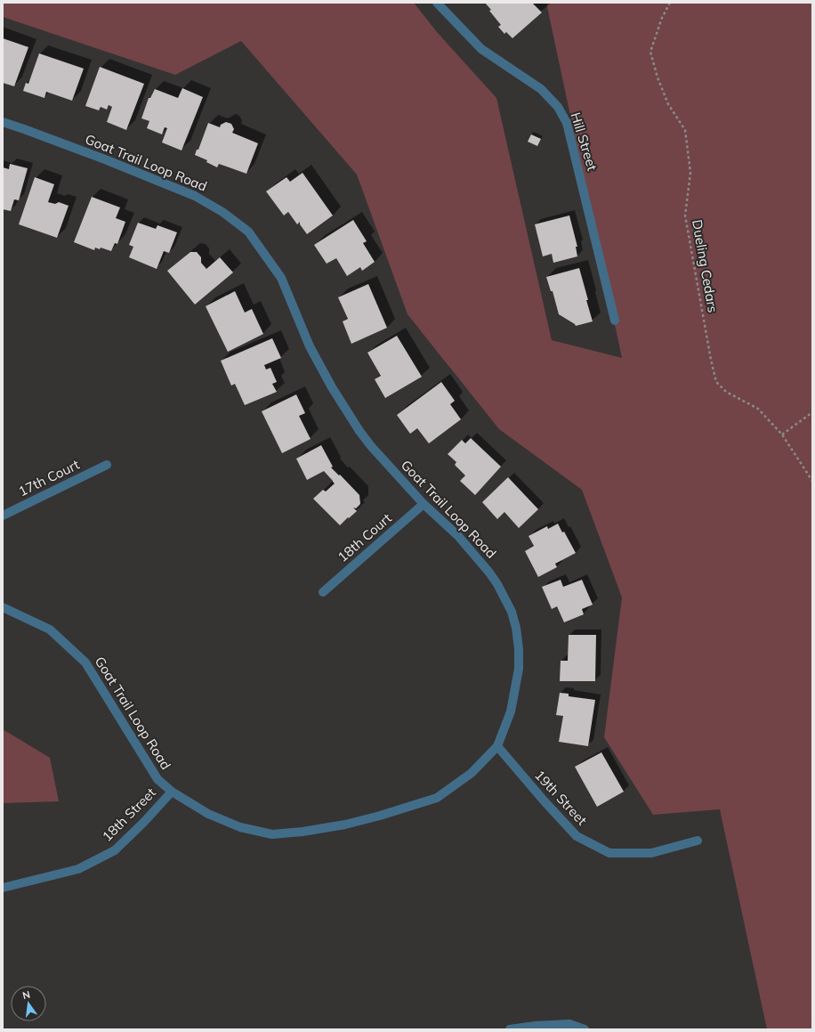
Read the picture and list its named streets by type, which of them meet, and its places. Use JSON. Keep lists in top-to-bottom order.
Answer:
{
  "streets": {
    "street": [
      "Hill Street",
      "Goat Trail Loop Road",
      "17th Court",
      "18th Court",
      "19th Street",
      "18th Street"
    ],
    "path": ["Dueling Cedars"]
  },
  "crossings": [
    ["Goat Trail Loop Road", "18th Court"],
    ["Goat Trail Loop Road", "19th Street"],
    ["Goat Trail Loop Road", "18th Street"]
  ],
  "north": "top"
}
